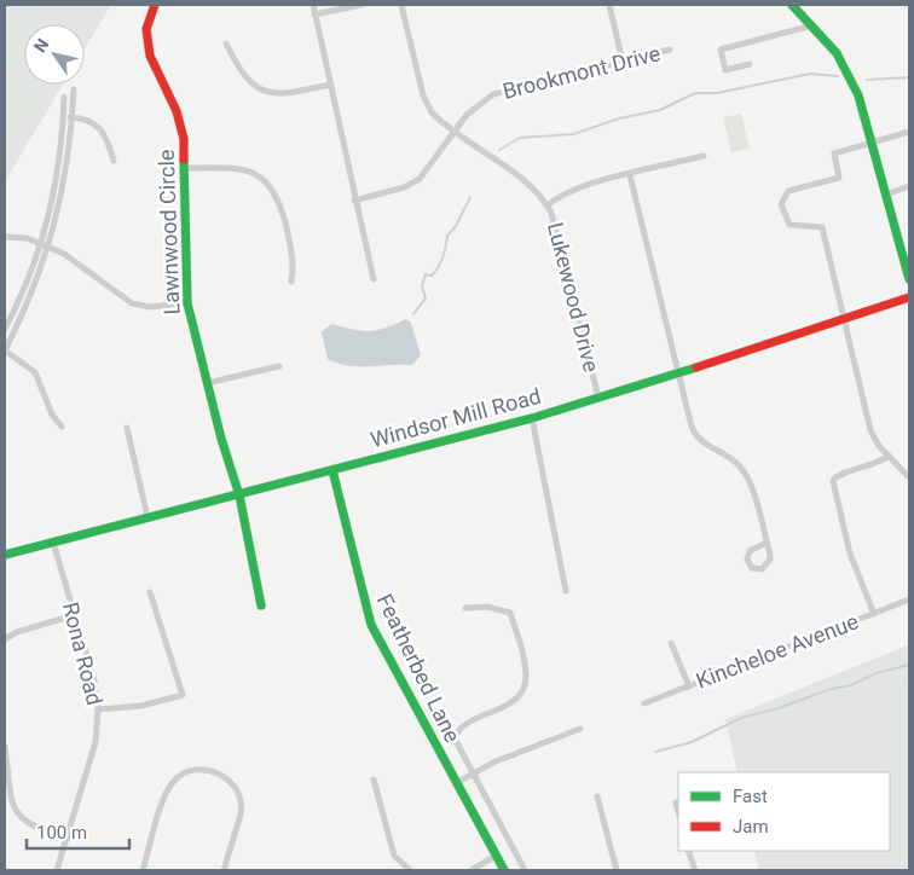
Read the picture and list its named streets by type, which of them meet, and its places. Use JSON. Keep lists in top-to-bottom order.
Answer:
{
  "streets": {
    "street": [
      "Brookmont Drive",
      "Lawnwood Circle",
      "Lukewood Drive",
      "Windsor Mill Road",
      "Kincheloe Avenue",
      "Rona Road",
      "Featherbed Lane"
    ]
  },
  "crossings": [
    ["Brookmont Drive", "Lukewood Drive"],
    ["Lawnwood Circle", "Windsor Mill Road"],
    ["Lukewood Drive", "Windsor Mill Road"],
    ["Windsor Mill Road", "Rona Road"],
    ["Windsor Mill Road", "Featherbed Lane"]
  ],
  "legend": ["Fast", "Jam"],
  "scale_bar": "100 m",
  "north": "top left"
}
